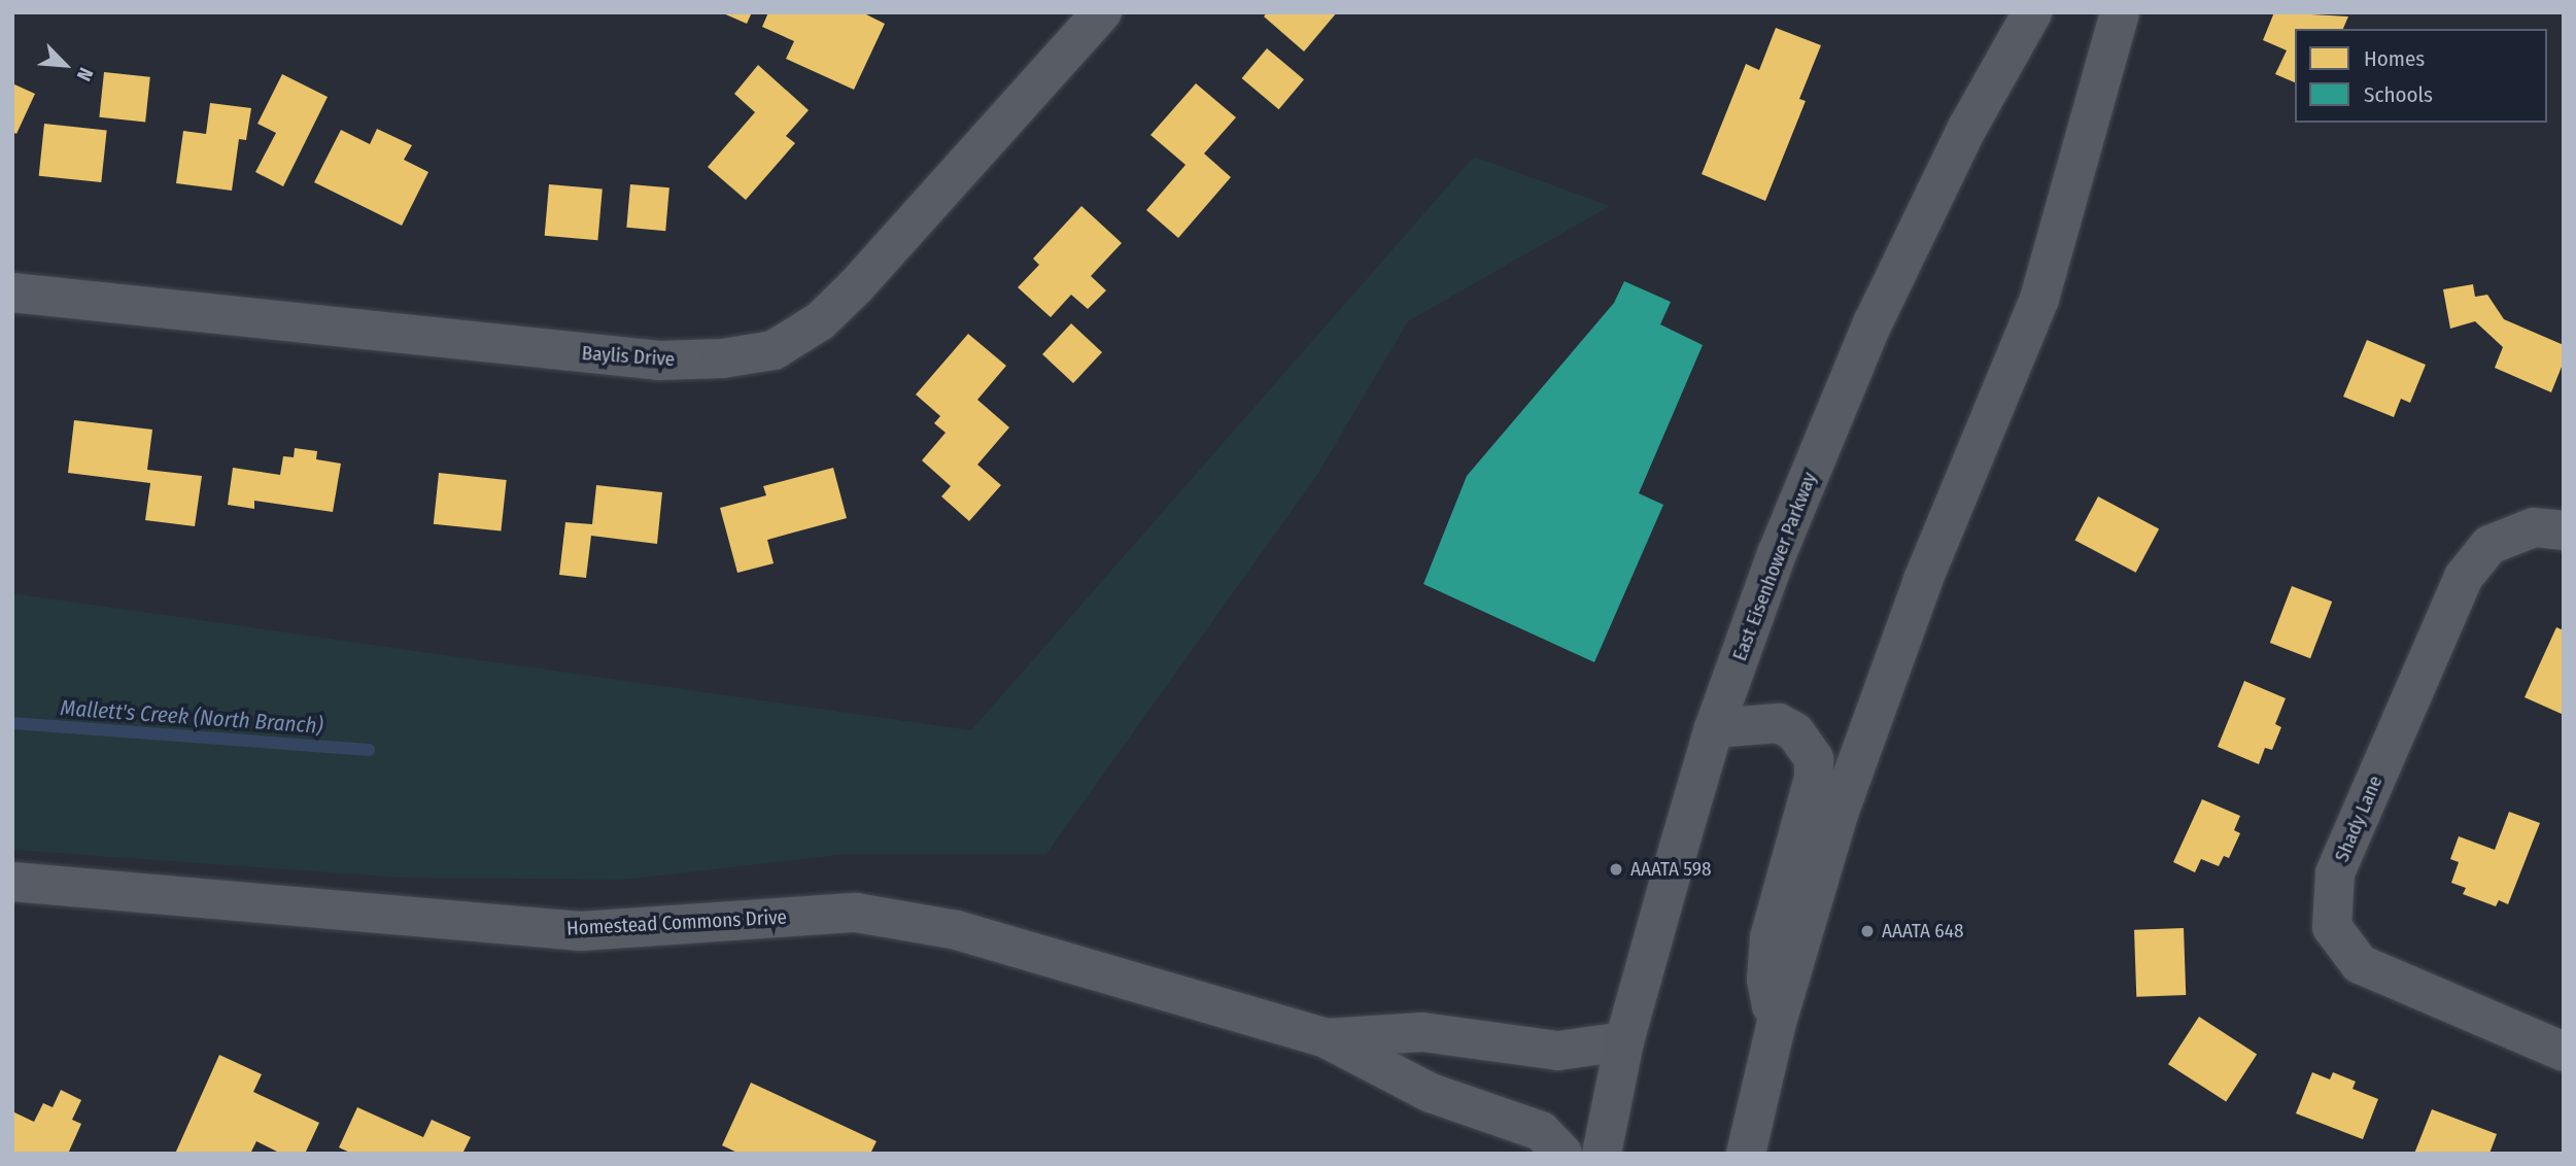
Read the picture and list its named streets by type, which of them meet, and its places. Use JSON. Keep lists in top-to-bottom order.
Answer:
{
  "streets": {
    "main road": ["East Eisenhower Parkway"],
    "street": ["Baylis Drive", "Shady Lane", "Homestead Commons Drive"]
  },
  "crossings": [
    ["East Eisenhower Parkway", "Homestead Commons Drive"]
  ],
  "water": ["Mallett's Creek (North Branch)"],
  "places": ["AAATA 598", "AAATA 648"],
  "legend": ["Homes", "Schools"],
  "north": "bottom right"
}
